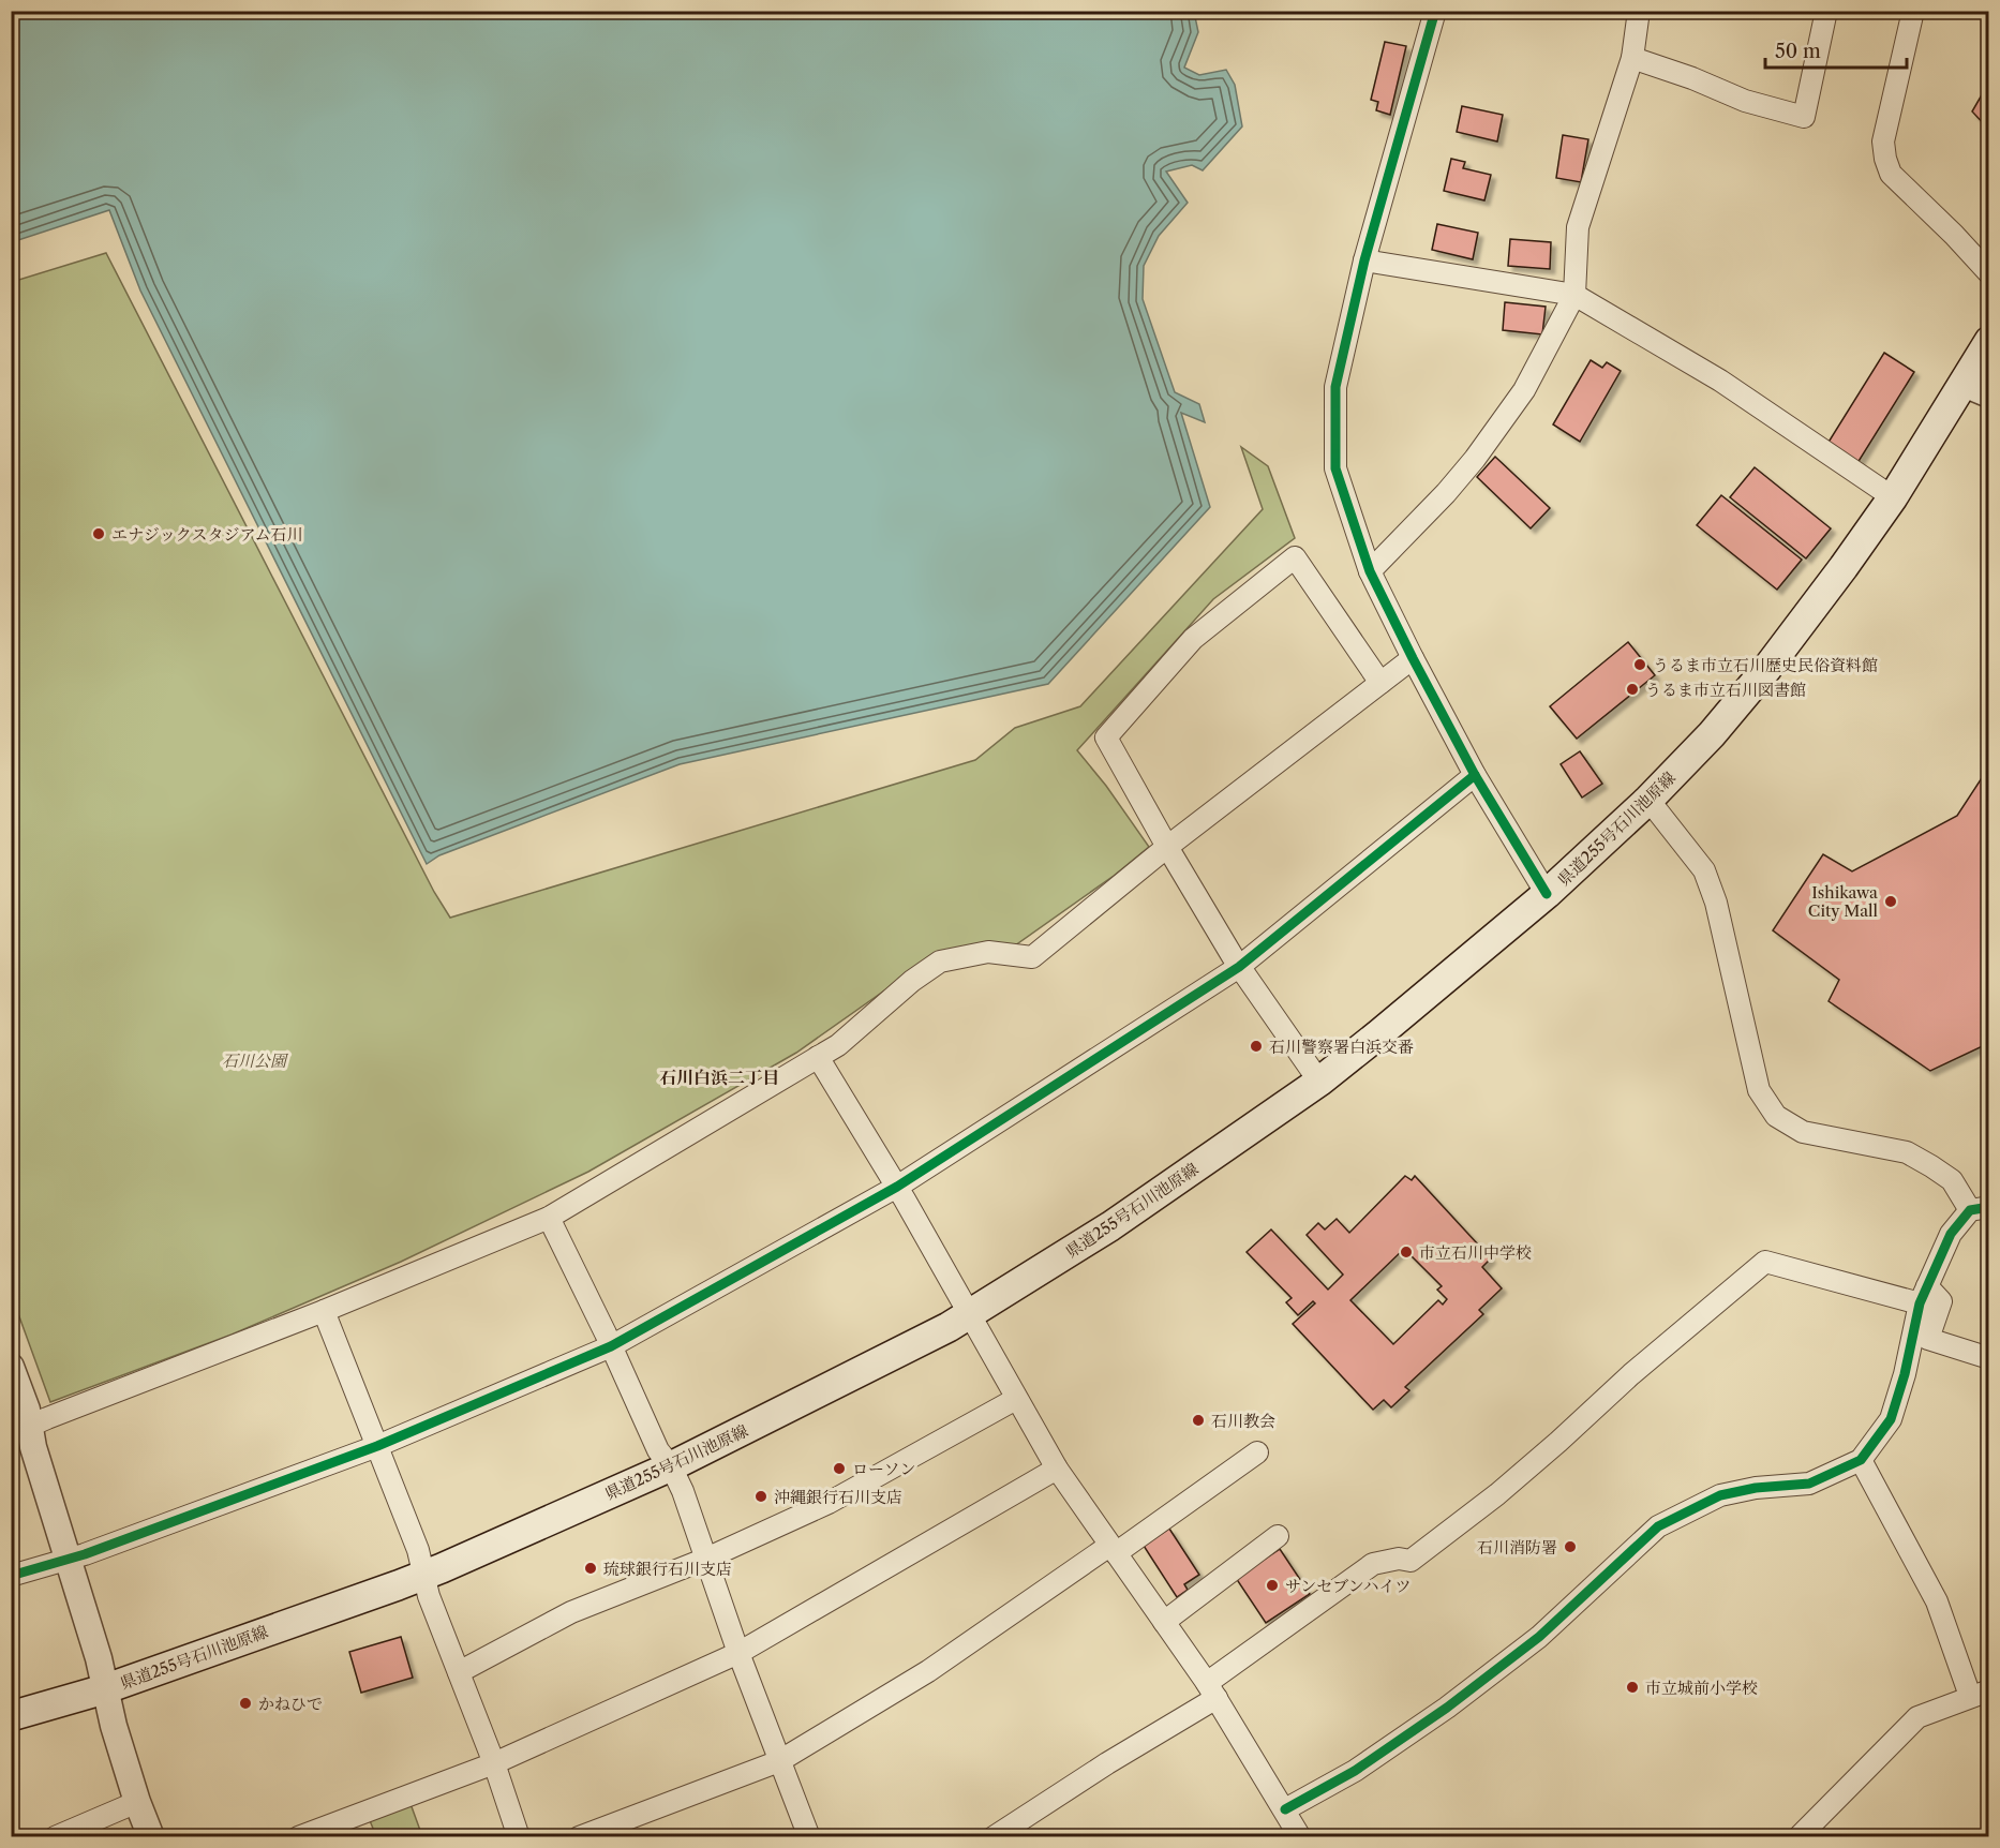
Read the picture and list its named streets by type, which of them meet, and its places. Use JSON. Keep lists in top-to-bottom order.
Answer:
{
  "streets": {
    "main road": ["県道255号石川池原線"]
  },
  "districts": ["石川白浜二丁目"],
  "parks": ["石川公園"],
  "places": [
    "エナジックスタジアム石川",
    "うるま市立石川歴史民俗資料館",
    "うるま市立石川図書館",
    "Ishikawa City Mall",
    "石川警察署白浜交番",
    "市立石川中学校",
    "石川教会",
    "ローソン",
    "沖縄銀行石川支店",
    "石川消防署",
    "琉球銀行石川支店",
    "サンセブンハイツ",
    "市立城前小学校",
    "かねひで"
  ],
  "scale_bar": "50 m"
}
